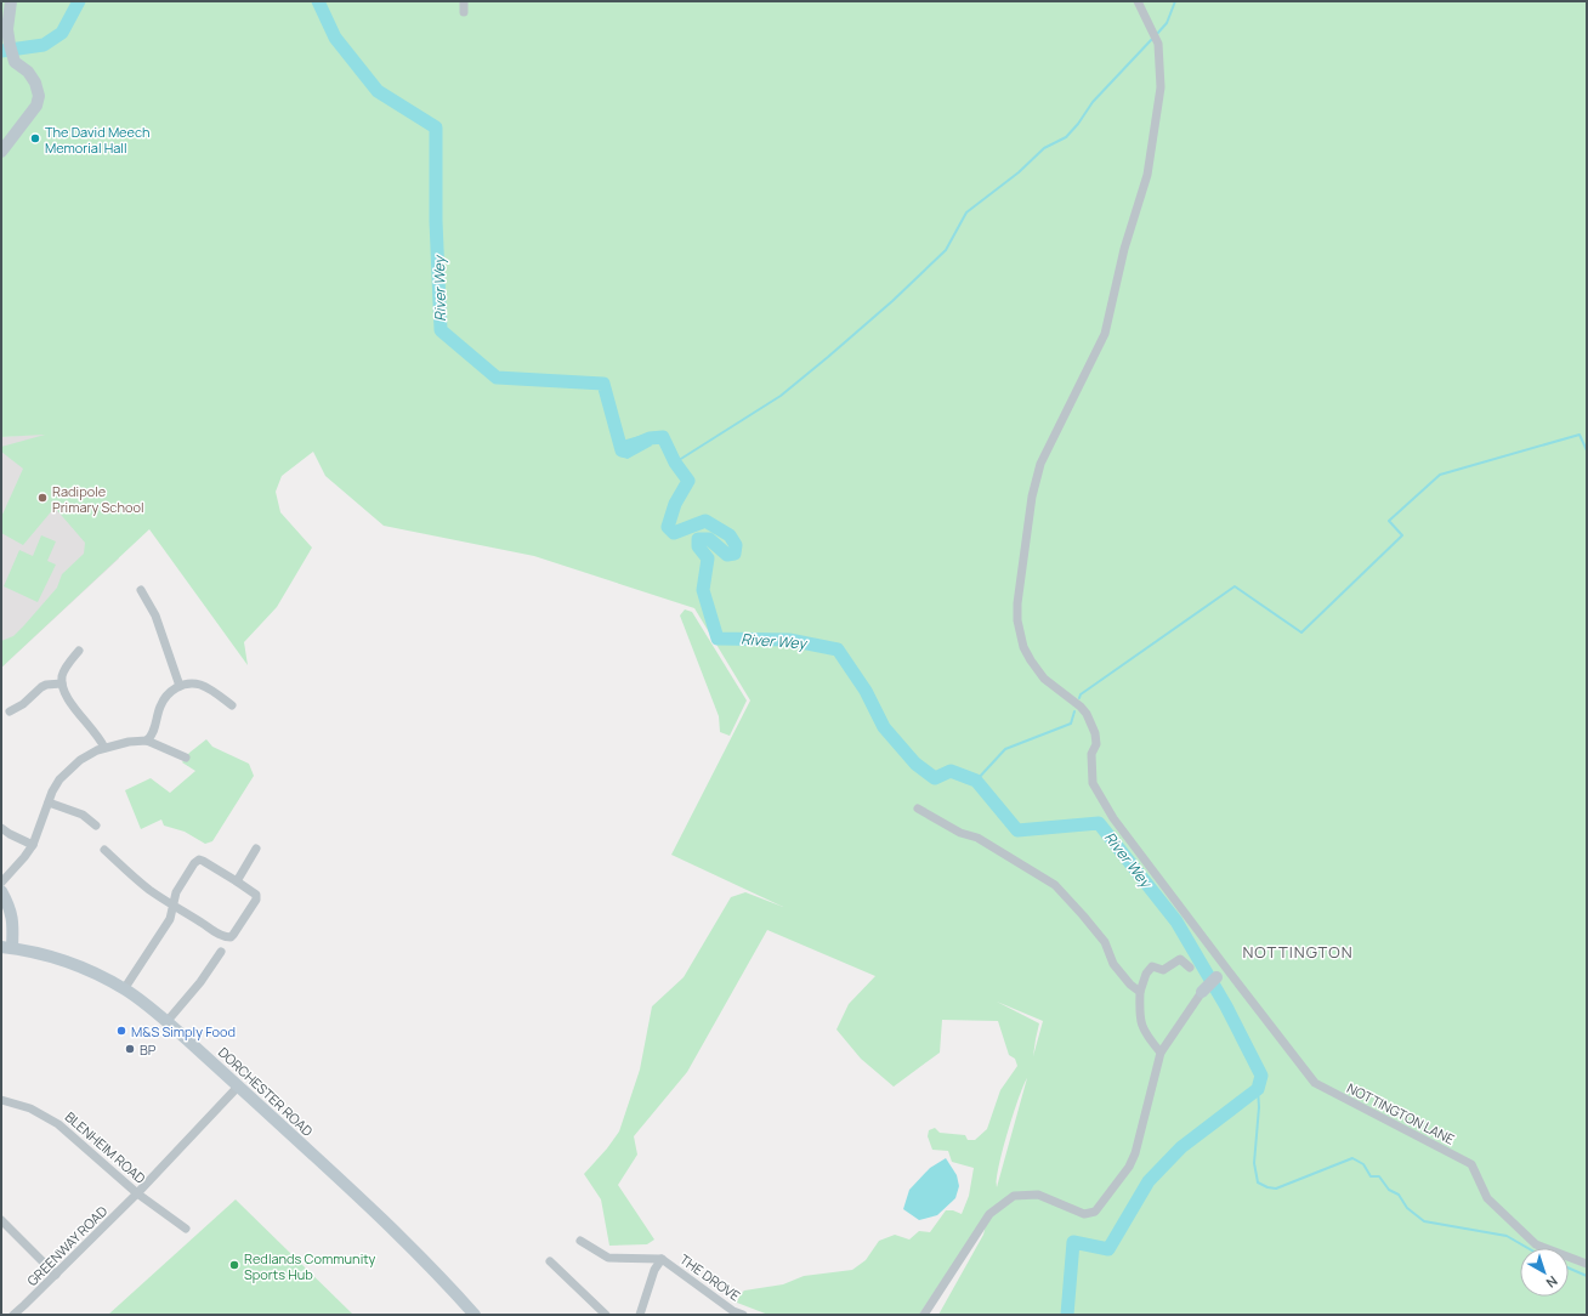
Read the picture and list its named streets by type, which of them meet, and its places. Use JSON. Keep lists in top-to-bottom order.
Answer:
{
  "streets": {
    "main road": ["DORCHESTER ROAD"],
    "street": [
      "NOTTINGTON LANE",
      "BLENHEIM ROAD",
      "GREENWAY ROAD",
      "THE DROVE"
    ]
  },
  "crossings": [
    ["DORCHESTER ROAD", "GREENWAY ROAD"],
    ["BLENHEIM ROAD", "GREENWAY ROAD"]
  ],
  "districts": ["NOTTINGTON"],
  "water": ["River Wey"],
  "places": [
    "The David Meech Memorial Hall",
    "Radipole Primary School",
    "M&S Simply Food",
    "BP",
    "Redlands Community Sports Hub"
  ],
  "north": "bottom right"
}
